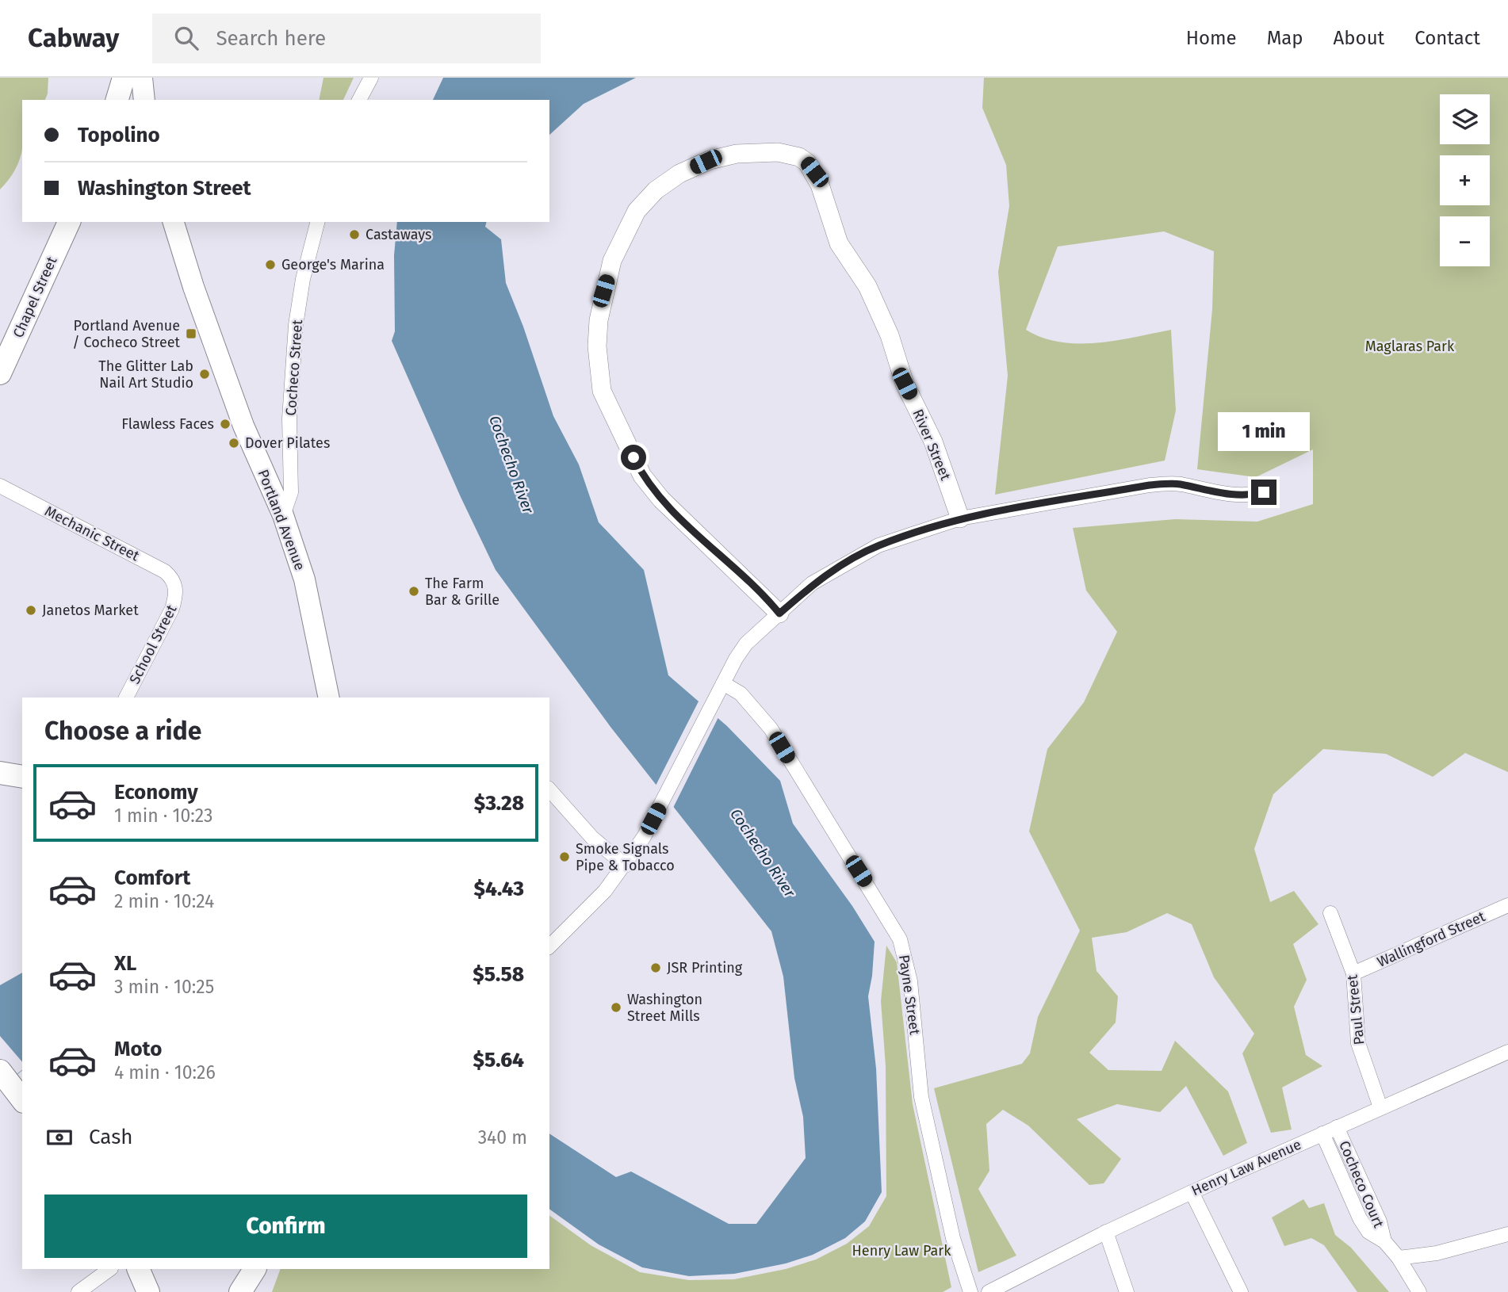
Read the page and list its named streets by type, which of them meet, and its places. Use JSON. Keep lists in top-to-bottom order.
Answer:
{
  "streets": {
    "main road": ["Chapel Street", "Portland Avenue"],
    "street": [
      "Cocheco Street",
      "River Street",
      "Mechanic Street",
      "School Street",
      "Wallingford Street",
      "Payne Street",
      "Paul Street",
      "Henry Law Avenue",
      "Cocheco Court"
    ]
  },
  "crossings": [
    ["Cocheco Street", "Portland Avenue"],
    ["Mechanic Street", "School Street"],
    ["Wallingford Street", "Paul Street"],
    ["Paul Street", "Henry Law Avenue"],
    ["Henry Law Avenue", "Cocheco Court"]
  ],
  "water": ["Cochecho River"],
  "parks": ["Maglaras Park", "Henry Law Park"],
  "places": {
    "other": [
      "Castaways",
      "George's Marina",
      "The Glitter Lab Nail Art Studio",
      "Flawless Faces",
      "Dover Pilates",
      "The Farm Bar & Grille",
      "Janetos Market",
      "Smoke Signals Pipe & Tobacco",
      "JSR Printing",
      "Washington Street Mills"
    ],
    "transit": ["Portland Avenue / Cocheco Street"]
  },
  "page": {
    "header": "Cabway",
    "search": "Search here",
    "nav": [
      "Home",
      "Map",
      "About",
      "Contact"
    ],
    "map_buttons": ["+", "−"],
    "banner": ["Topolino", "Washington Street"],
    "bubble": "1 min",
    "heading": "Choose a ride",
    "list": [
      {
        "name": "Economy",
        "note": "1 min · 10:23",
        "value": "$3.28"
      },
      {
        "name": "Comfort",
        "note": "2 min · 10:24",
        "value": "$4.43"
      },
      {
        "name": "XL",
        "note": "3 min · 10:25",
        "value": "$5.58"
      },
      {
        "name": "Moto",
        "note": "4 min · 10:26",
        "value": "$5.64"
      }
    ],
    "pay": ["Cash", "340 m"],
    "buttons": "Confirm"
  }
}
